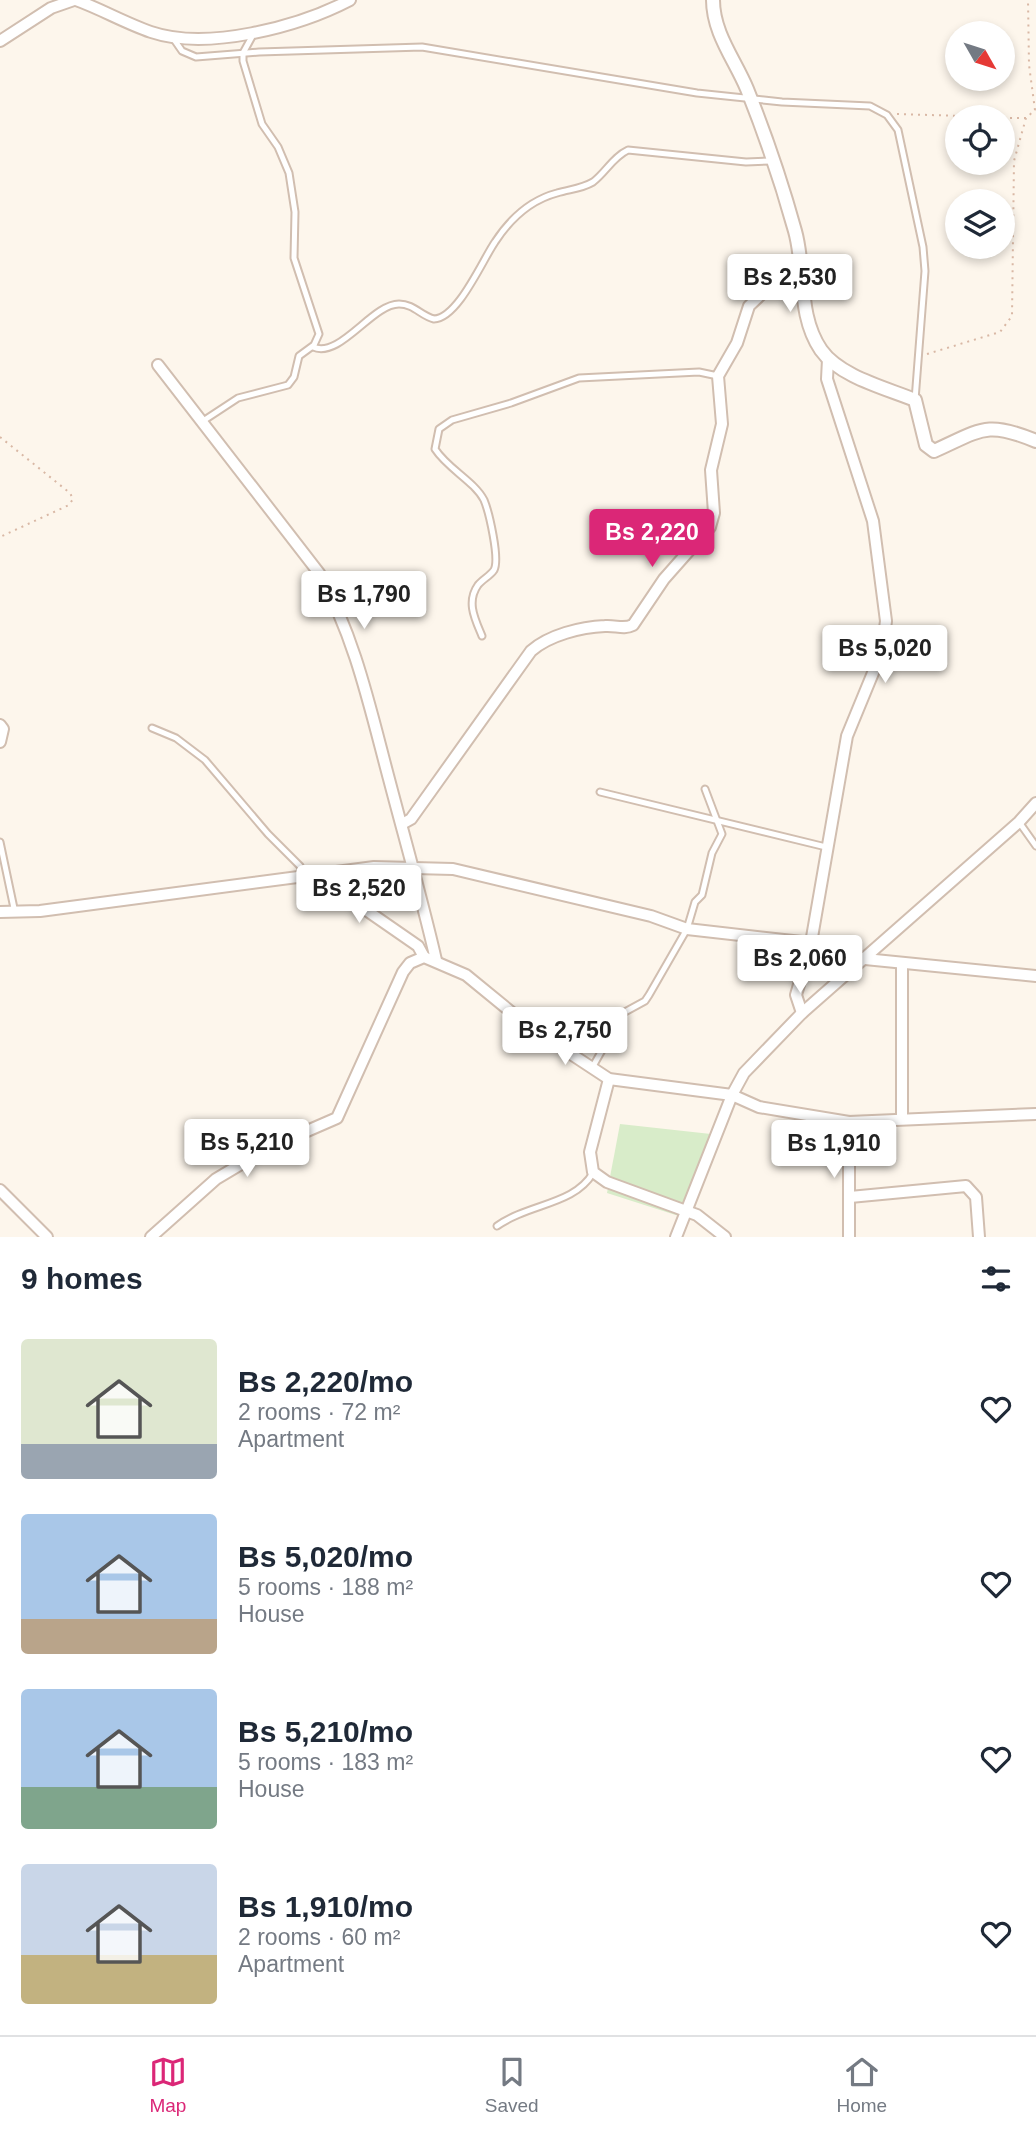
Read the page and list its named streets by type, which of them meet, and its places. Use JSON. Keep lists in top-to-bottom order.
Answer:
{
  "north": "bottom right",
  "page": {
    "price": [
      "Bs 2,530",
      "Bs 2,220",
      "Bs 1,790",
      "Bs 5,020",
      "Bs 2,520",
      "Bs 2,060",
      "Bs 2,750",
      "Bs 5,210",
      "Bs 1,910"
    ],
    "heading": "9 homes",
    "list": [
      {
        "name": "Bs 2,220/mo",
        "note": "2 rooms · 72 m² · Apartment"
      },
      {
        "name": "Bs 5,020/mo",
        "note": "5 rooms · 188 m² · House"
      },
      {
        "name": "Bs 5,210/mo",
        "note": "5 rooms · 183 m² · House"
      },
      {
        "name": "Bs 1,910/mo",
        "note": "2 rooms · 60 m² · Apartment"
      }
    ],
    "tabs": ["Map", "Saved", "Home"]
  }
}
